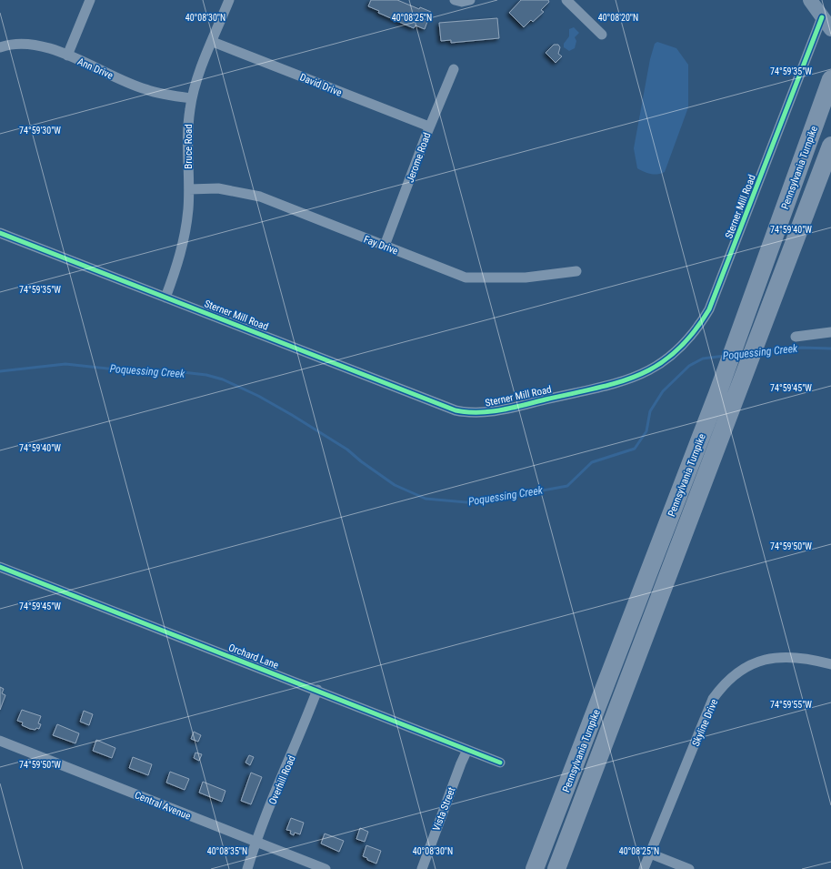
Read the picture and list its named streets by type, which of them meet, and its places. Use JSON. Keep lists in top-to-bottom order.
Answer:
{
  "streets": {
    "highway": ["Pennsylvania Turnpike"],
    "street": [
      "Ann Drive",
      "David Drive",
      "Bruce Road",
      "Jerome Road",
      "Sterner Mill Road",
      "Fay Drive",
      "Orchard Lane",
      "Skyline Drive",
      "Overhill Road",
      "Central Avenue",
      "Vista Street"
    ]
  },
  "crossings": [
    ["Ann Drive", "Bruce Road"],
    ["David Drive", "Bruce Road"],
    ["David Drive", "Jerome Road"],
    ["Bruce Road", "Sterner Mill Road"],
    ["Bruce Road", "Fay Drive"],
    ["Jerome Road", "Fay Drive"],
    ["Orchard Lane", "Overhill Road"],
    ["Orchard Lane", "Vista Street"],
    ["Overhill Road", "Central Avenue"]
  ],
  "water": ["Poquessing Creek"],
  "coordinates": [
    "40°08'30\"N",
    "40°08'25\"N",
    "40°08'20\"N",
    "74°59'35\"W",
    "74°59'30\"W",
    "74°59'40\"W",
    "74°59'45\"W",
    "74°59'50\"W",
    "74°59'55\"W",
    "40°08'35\"N"
  ]
}
